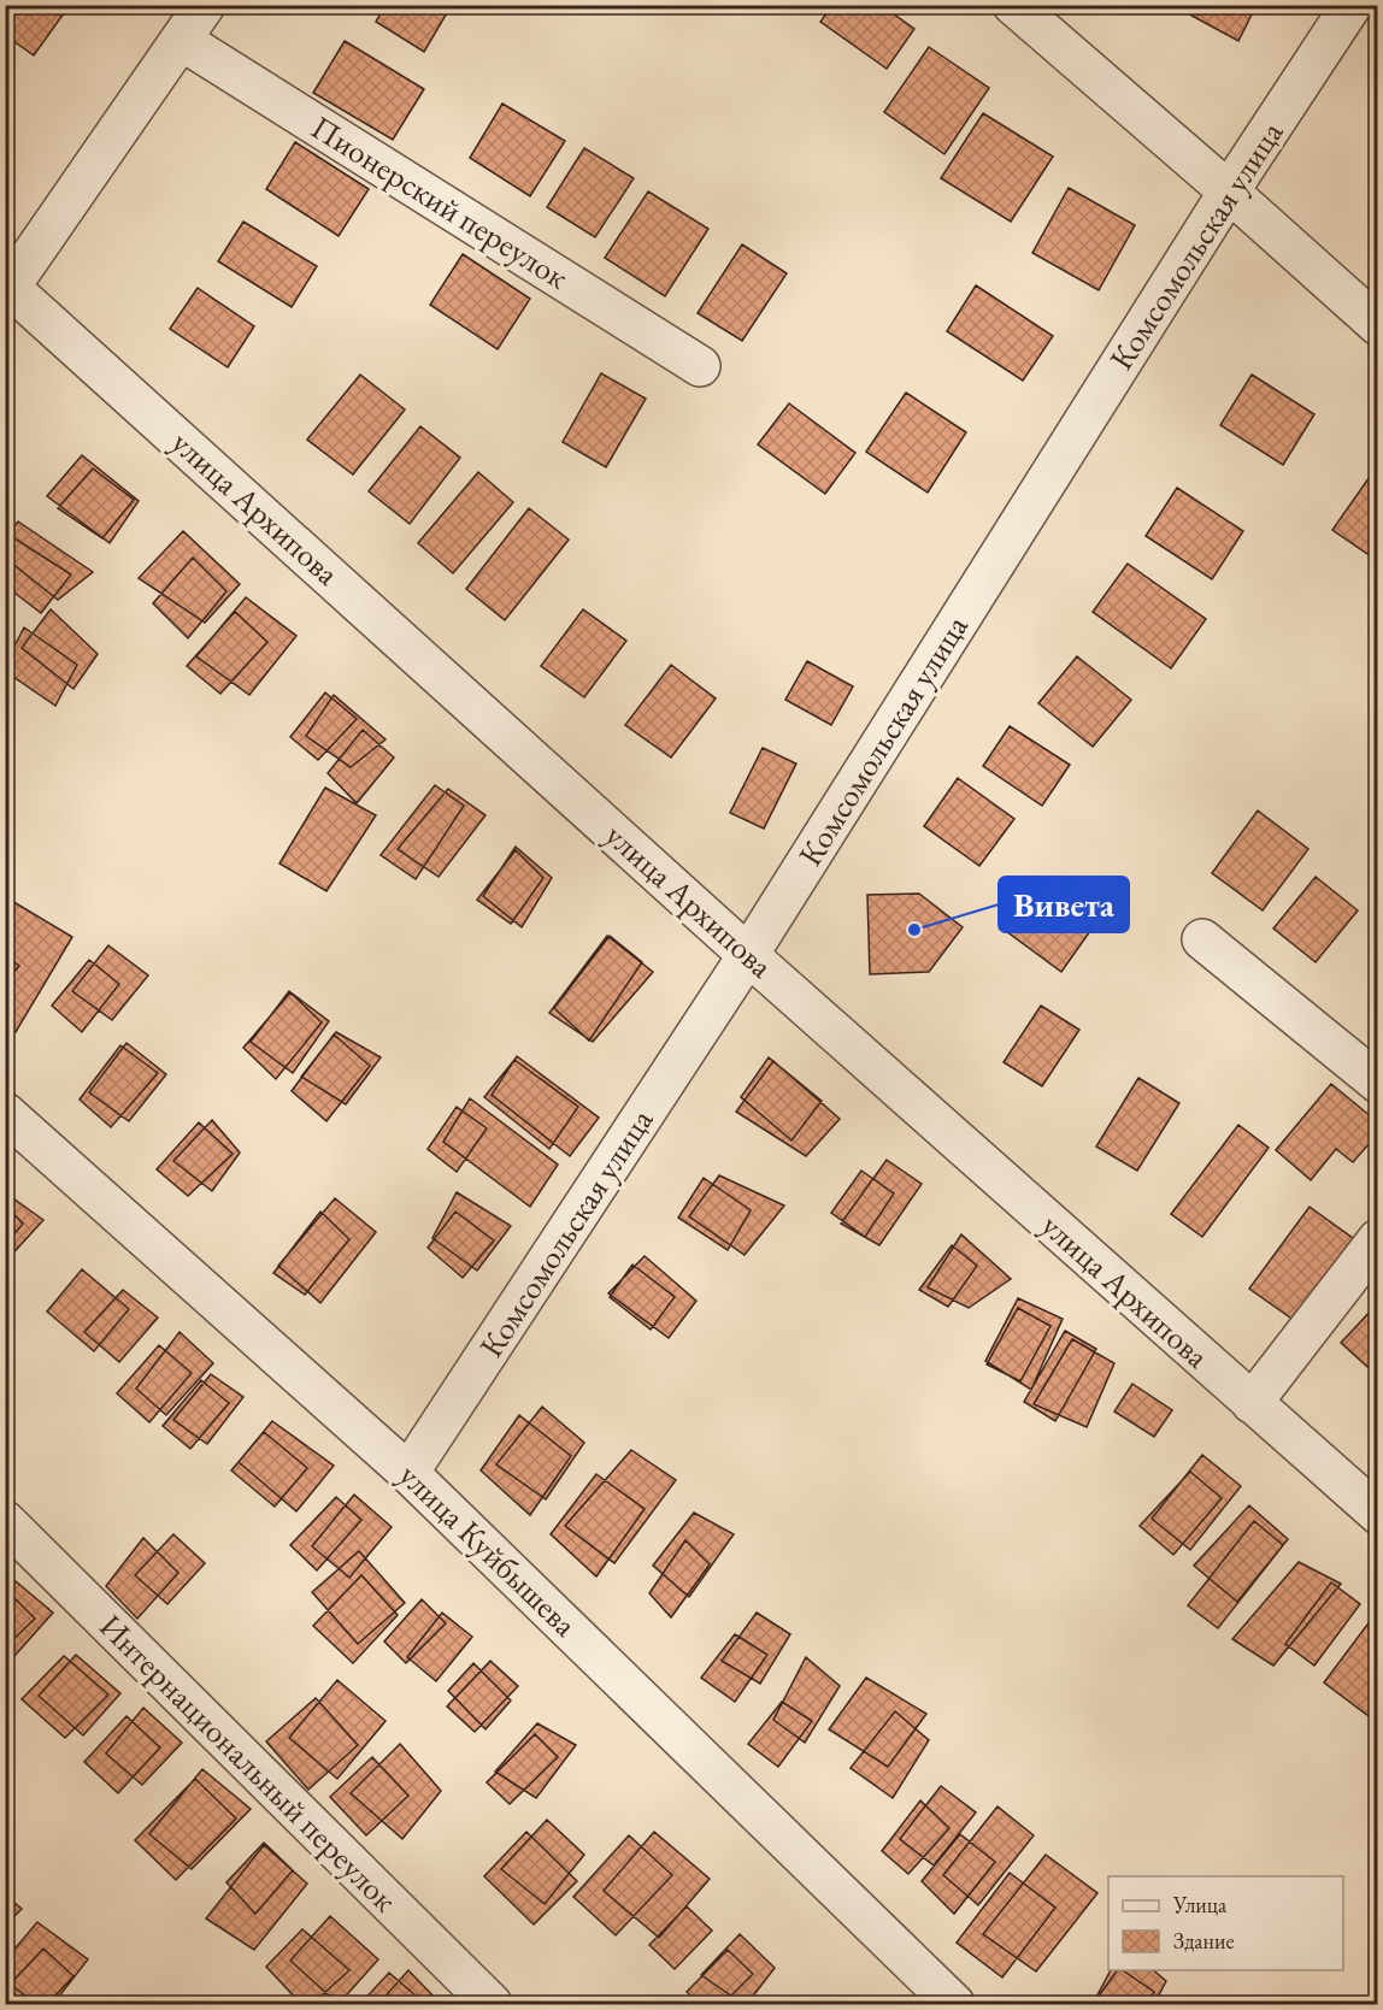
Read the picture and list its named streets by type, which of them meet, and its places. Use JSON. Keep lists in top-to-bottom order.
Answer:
{
  "streets": {
    "street": [
      "Пионерский переулок",
      "Комсомольская улица",
      "улица Архипова",
      "улица Куйбышева",
      "Интернациональный переулок"
    ]
  },
  "crossings": [
    ["Комсомольская улица", "улица Архипова"],
    ["Комсомольская улица", "улица Куйбышева"]
  ],
  "places": ["Вивета"],
  "legend": ["Улица", "Здание"]
}
